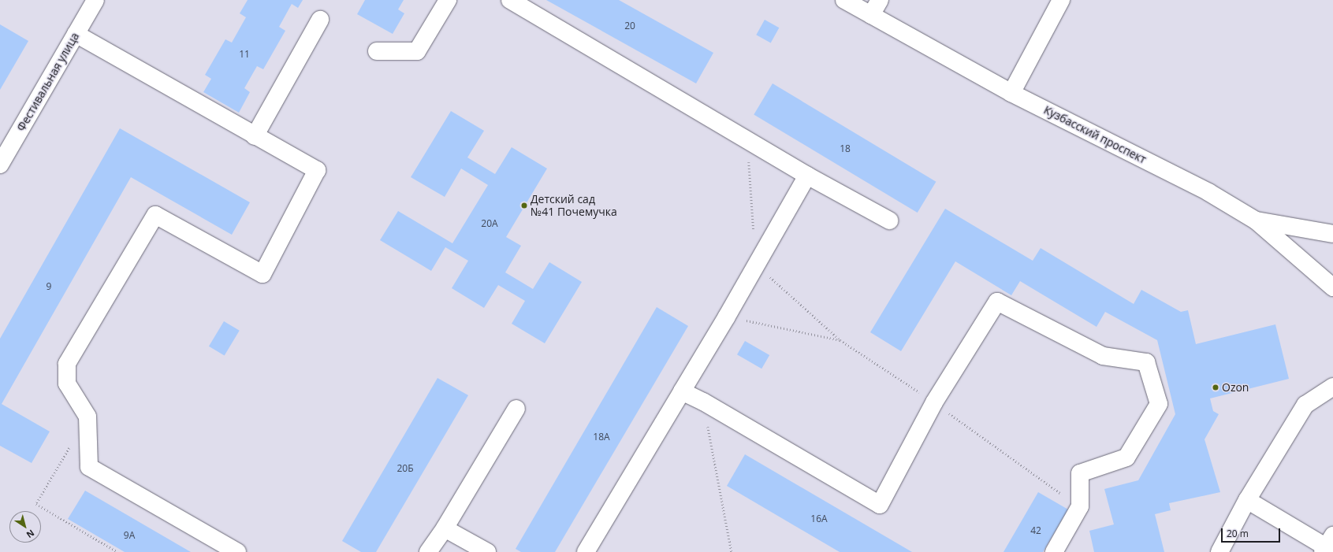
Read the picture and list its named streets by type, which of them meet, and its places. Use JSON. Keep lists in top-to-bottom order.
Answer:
{
  "streets": {
    "street": ["Фестивальная улица", "Кузбасский проспект"]
  },
  "places": ["Детский сад №41 Почемучка", "Ozon"],
  "house_numbers": [
    "20",
    "11",
    "18",
    "20А",
    "9",
    "18А",
    "20Б",
    "16А",
    "42",
    "9А"
  ],
  "scale_bar": "20 m",
  "north": "bottom right"
}
